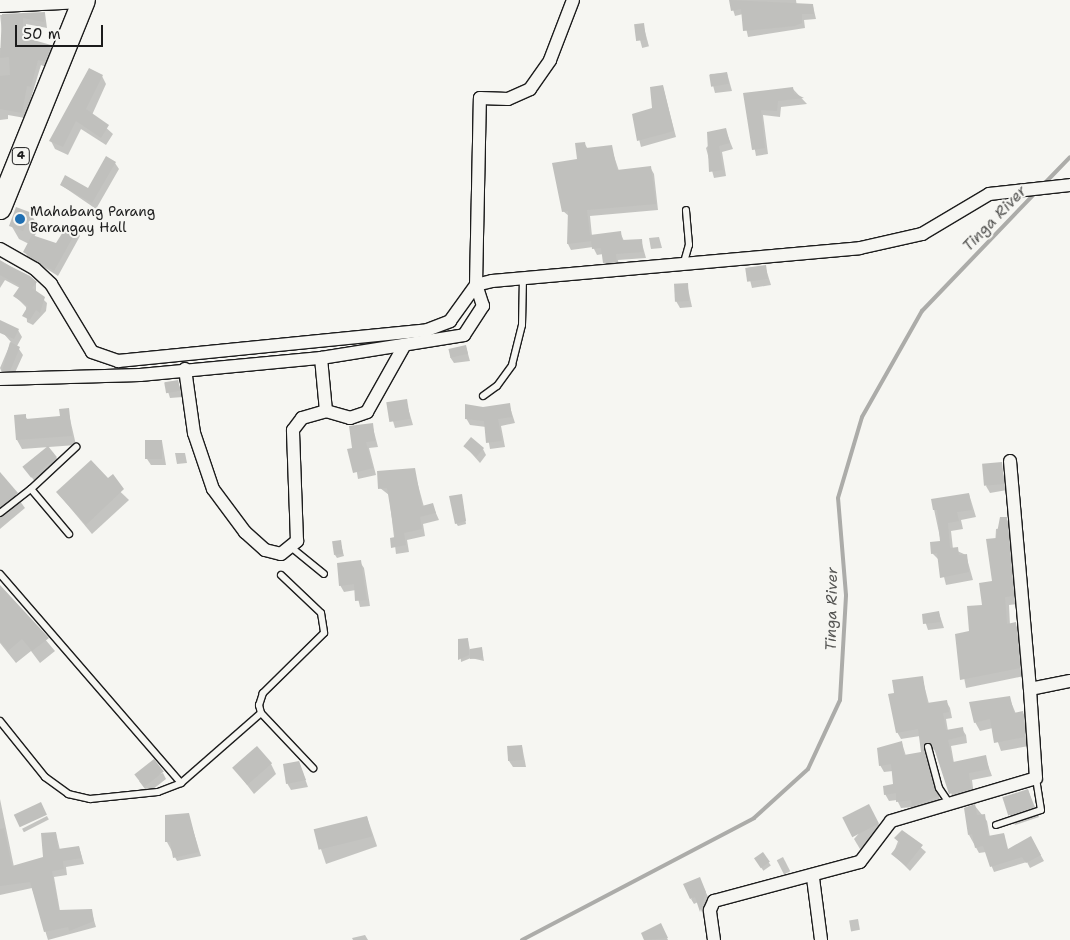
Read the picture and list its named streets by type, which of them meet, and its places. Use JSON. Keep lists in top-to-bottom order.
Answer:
{
  "streets": {
    "highway": ["4"]
  },
  "water": ["Tinga River"],
  "places": ["Mahabang Parang Barangay Hall"],
  "scale_bar": "50 m"
}
